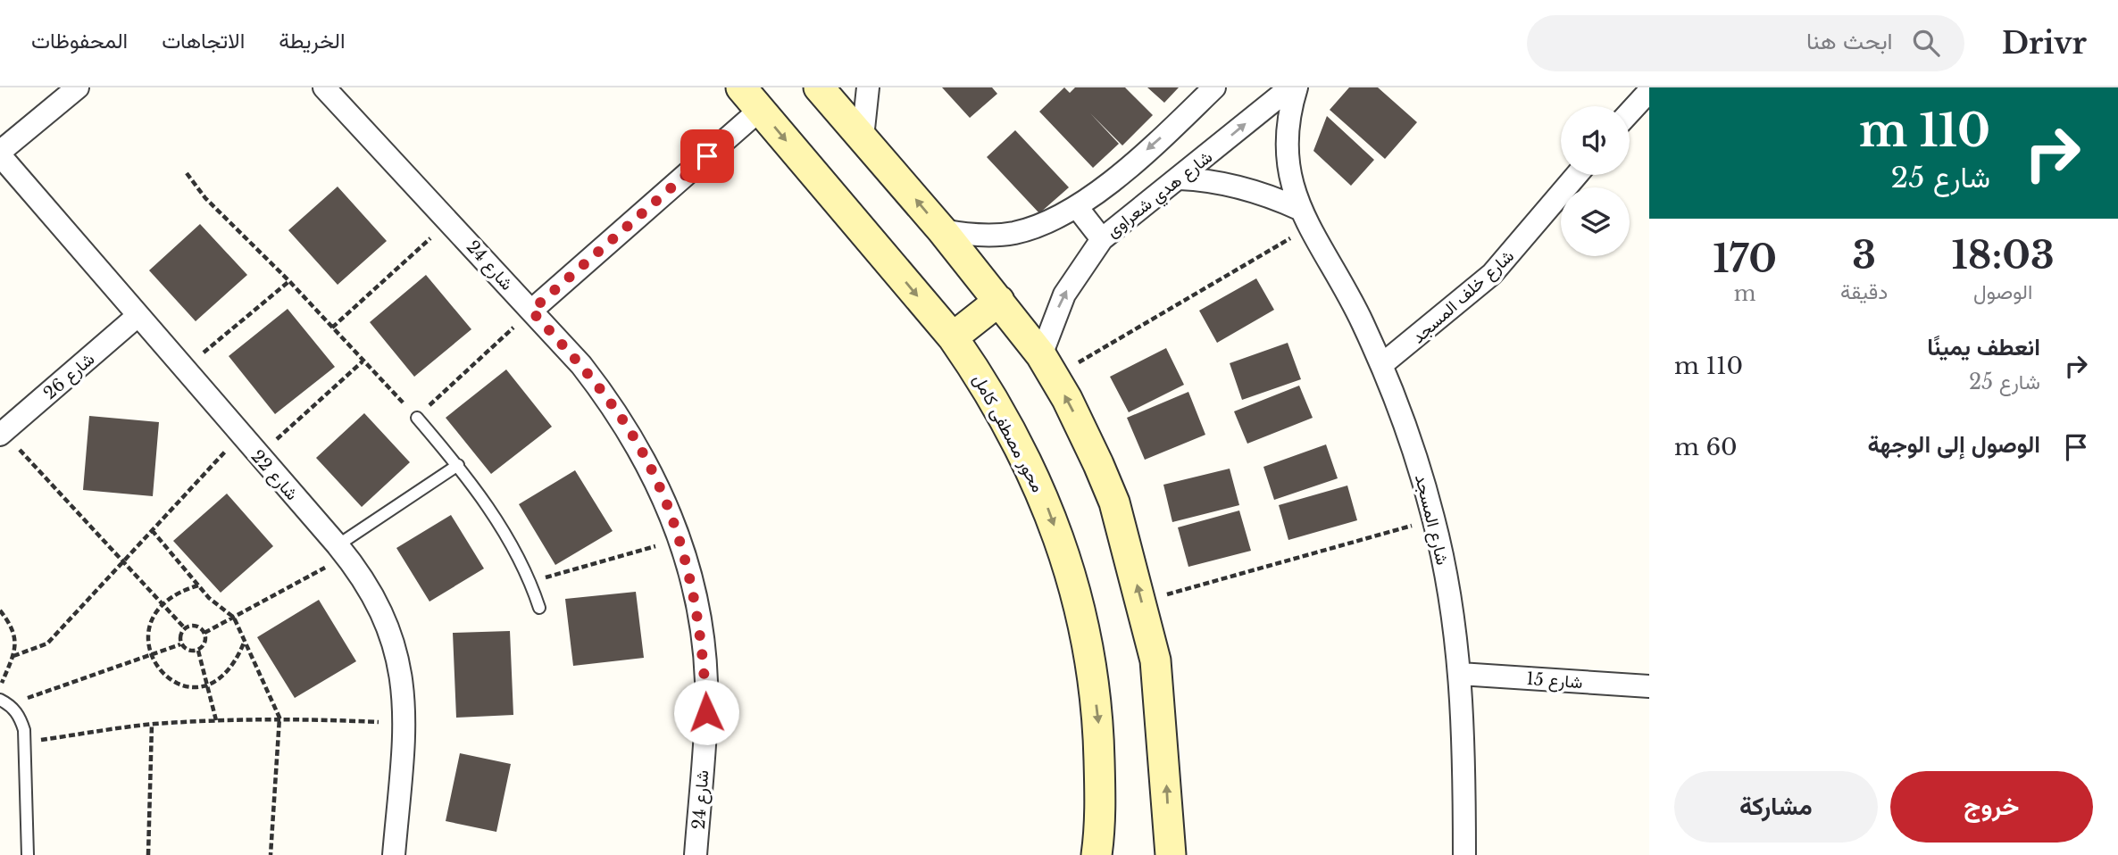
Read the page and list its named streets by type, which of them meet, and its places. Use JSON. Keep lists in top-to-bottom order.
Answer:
{
  "streets": {
    "street": [
      "شارع هدي شعراوى",
      "شارع 24",
      "شارع خلف المسجد",
      "شارع 26",
      "محور مصطفى كامل",
      "شارع 22",
      "شارع المسجد",
      "شارع 15"
    ]
  },
  "crossings": [
    ["شارع خلف المسجد", "شارع المسجد"],
    ["شارع 26", "شارع 22"],
    ["شارع المسجد", "شارع 15"]
  ],
  "page": {
    "header": "Drivr",
    "search": "ابحث هنا",
    "nav": ["الخريطة", "الاتجاهات", "المحفوظات"],
    "turn": ["110 m", "شارع 25"],
    "eta": [
      "18:03",
      "الوصول",
      "3",
      "دقيقة",
      "170",
      "m"
    ],
    "list": [
      {
        "name": "انعطف يمينًا",
        "note": "شارع 25",
        "value": "110 m"
      },
      {
        "name": "الوصول إلى الوجهة",
        "value": "60 m"
      }
    ],
    "buttons": ["خروج", "مشاركة"]
  }
}
